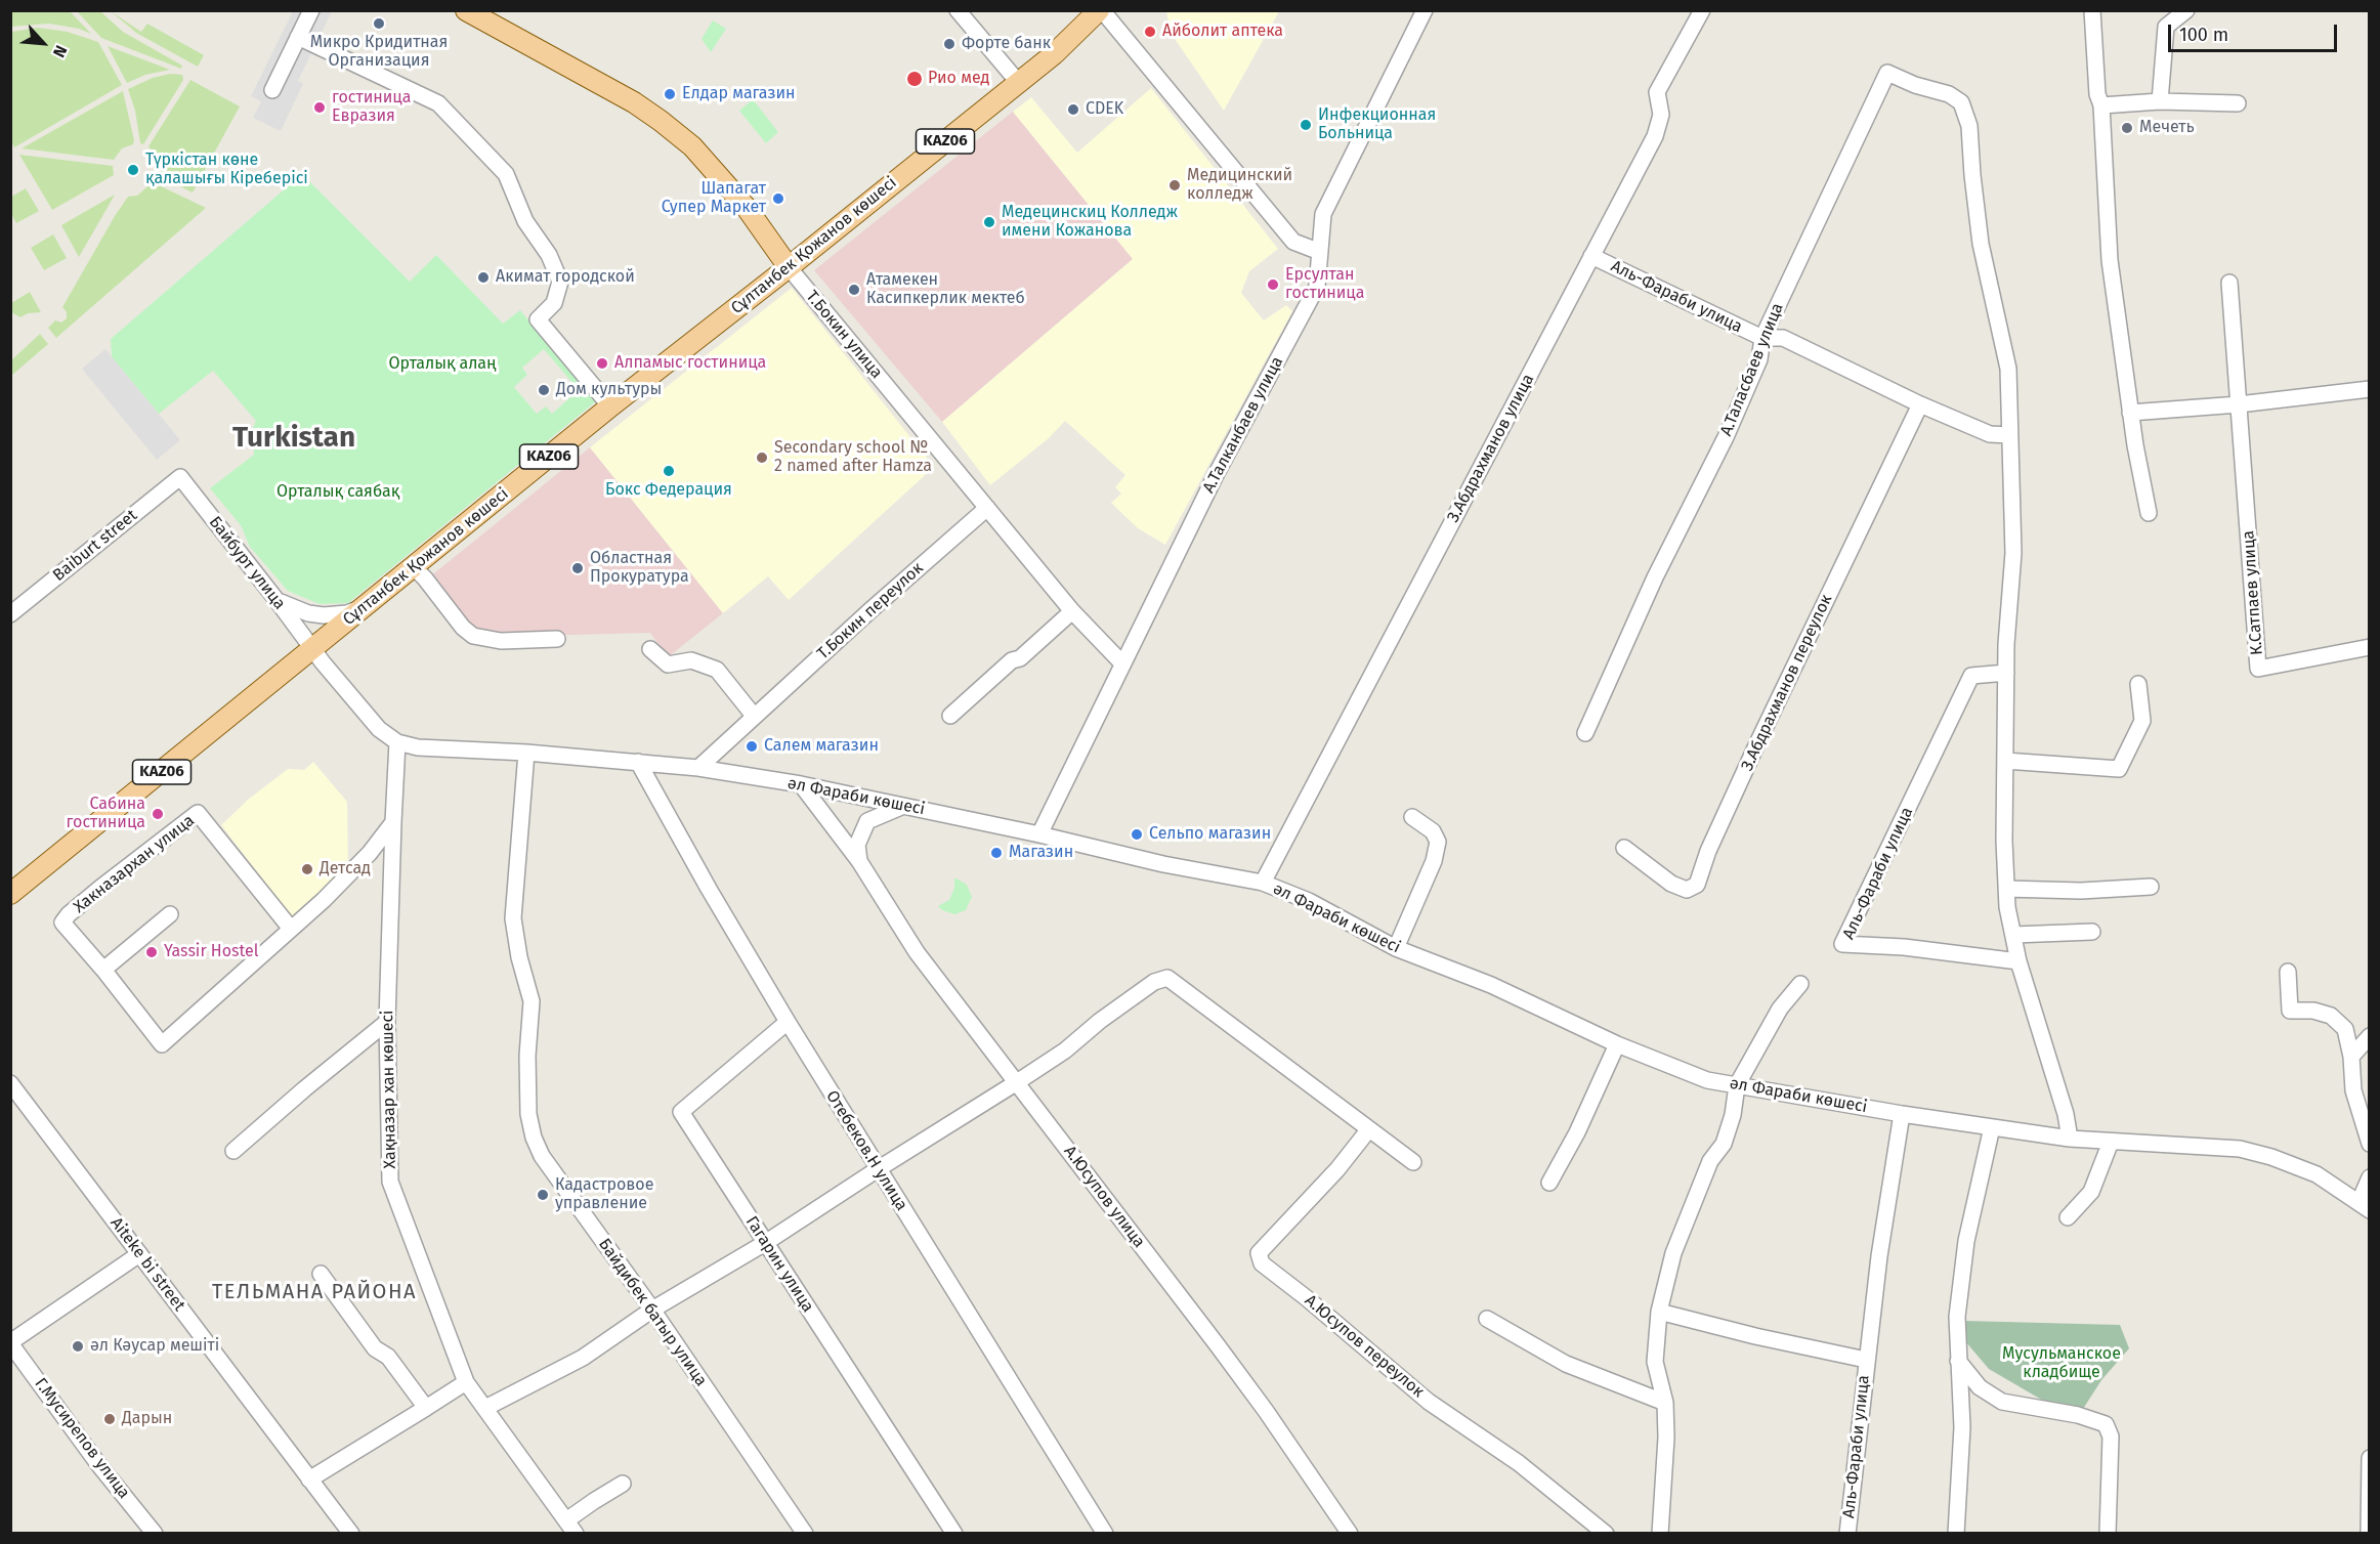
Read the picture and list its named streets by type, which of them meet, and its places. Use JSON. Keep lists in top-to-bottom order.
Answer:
{
  "streets": {
    "main road": ["KАZ06", "Сұлтанбек Қожанов көшесі", "Т.Бокин улица"],
    "street": [
      "Аль-Фараби улица",
      "А.Таласбаев улица",
      "А.Талканбаев улица",
      "З.Абдрахманов улица",
      "Baiburt street",
      "Байбурт улица",
      "К.Сатпаев улица",
      "Т.Бокин переулок",
      "З.Абдрахманов переулок",
      "әл Фараби көшесі",
      "Хакназархан улица",
      "Хақназар хан көшесі",
      "Отебеков.Н улица",
      "А.Юсупов улица",
      "Aiteke bi street",
      "Гагарин улица",
      "Байдибек батыр улица",
      "А.Юсупов переулок",
      "Г.Мусирепов улица"
    ]
  },
  "crossings": [
    ["Сұлтанбек Қожанов көшесі", "Т.Бокин улица"],
    ["Сұлтанбек Қожанов көшесі", "Байбурт улица"],
    ["Сұлтанбек Қожанов көшесі", "әл Фараби көшесі"],
    ["Аль-Фараби улица", "А.Таласбаев улица"],
    ["Аль-Фараби улица", "З.Абдрахманов улица"],
    ["Аль-Фараби улица", "әл Фараби көшесі"],
    ["Т.Бокин улица", "А.Талканбаев улица"],
    ["Т.Бокин улица", "Т.Бокин переулок"],
    ["А.Талканбаев улица", "әл Фараби көшесі"],
    ["З.Абдрахманов улица", "әл Фараби көшесі"],
    ["Baiburt street", "Байбурт улица"],
    ["Байбурт улица", "әл Фараби көшесі"],
    ["әл Фараби көшесі", "Хақназар хан көшесі"],
    ["әл Фараби көшесі", "Отебеков.Н улица"],
    ["әл Фараби көшесі", "А.Юсупов улица"],
    ["әл Фараби көшесі", "Байдибек батыр улица"],
    ["Хакназархан улица", "Хақназар хан көшесі"],
    ["Отебеков.Н улица", "Гагарин улица"]
  ],
  "districts": ["Turkistan", "ТЕЛЬМАНА РАЙОНА"],
  "parks": ["Орталық алаң", "Орталық саябақ", "Мусульманское кладбище"],
  "places": [
    "Микро Кридитная Организация",
    "Айболит аптека",
    "Форте банк",
    "Рио мед",
    "Елдар магазин",
    "гостиница Евразия",
    "CDEK",
    "Инфекционная Больница",
    "Мечеть",
    "Түркістан көне қалашығы Кіреберісі",
    "Медицинский колледж",
    "Шапагат Супер Маркет",
    "Медецинскиц Колледж имени Кожанова",
    "Акимат городской",
    "Ерсултан гостиница",
    "Атамекен Касипкерлик мектеб",
    "Алпамыс гостиница",
    "Дом культуры",
    "Secondary school № 2 named after Hamza",
    "Бокс Федерация",
    "Областная Прокуратура",
    "Салем магазин",
    "Сабина гостиница",
    "Сельпо магазин",
    "Магазин",
    "Детсад",
    "Yassir Hostel",
    "Кадастровое управление",
    "әл Кәусар мешіті",
    "Дарын"
  ],
  "scale_bar": "100 m",
  "north": "bottom right"
}
